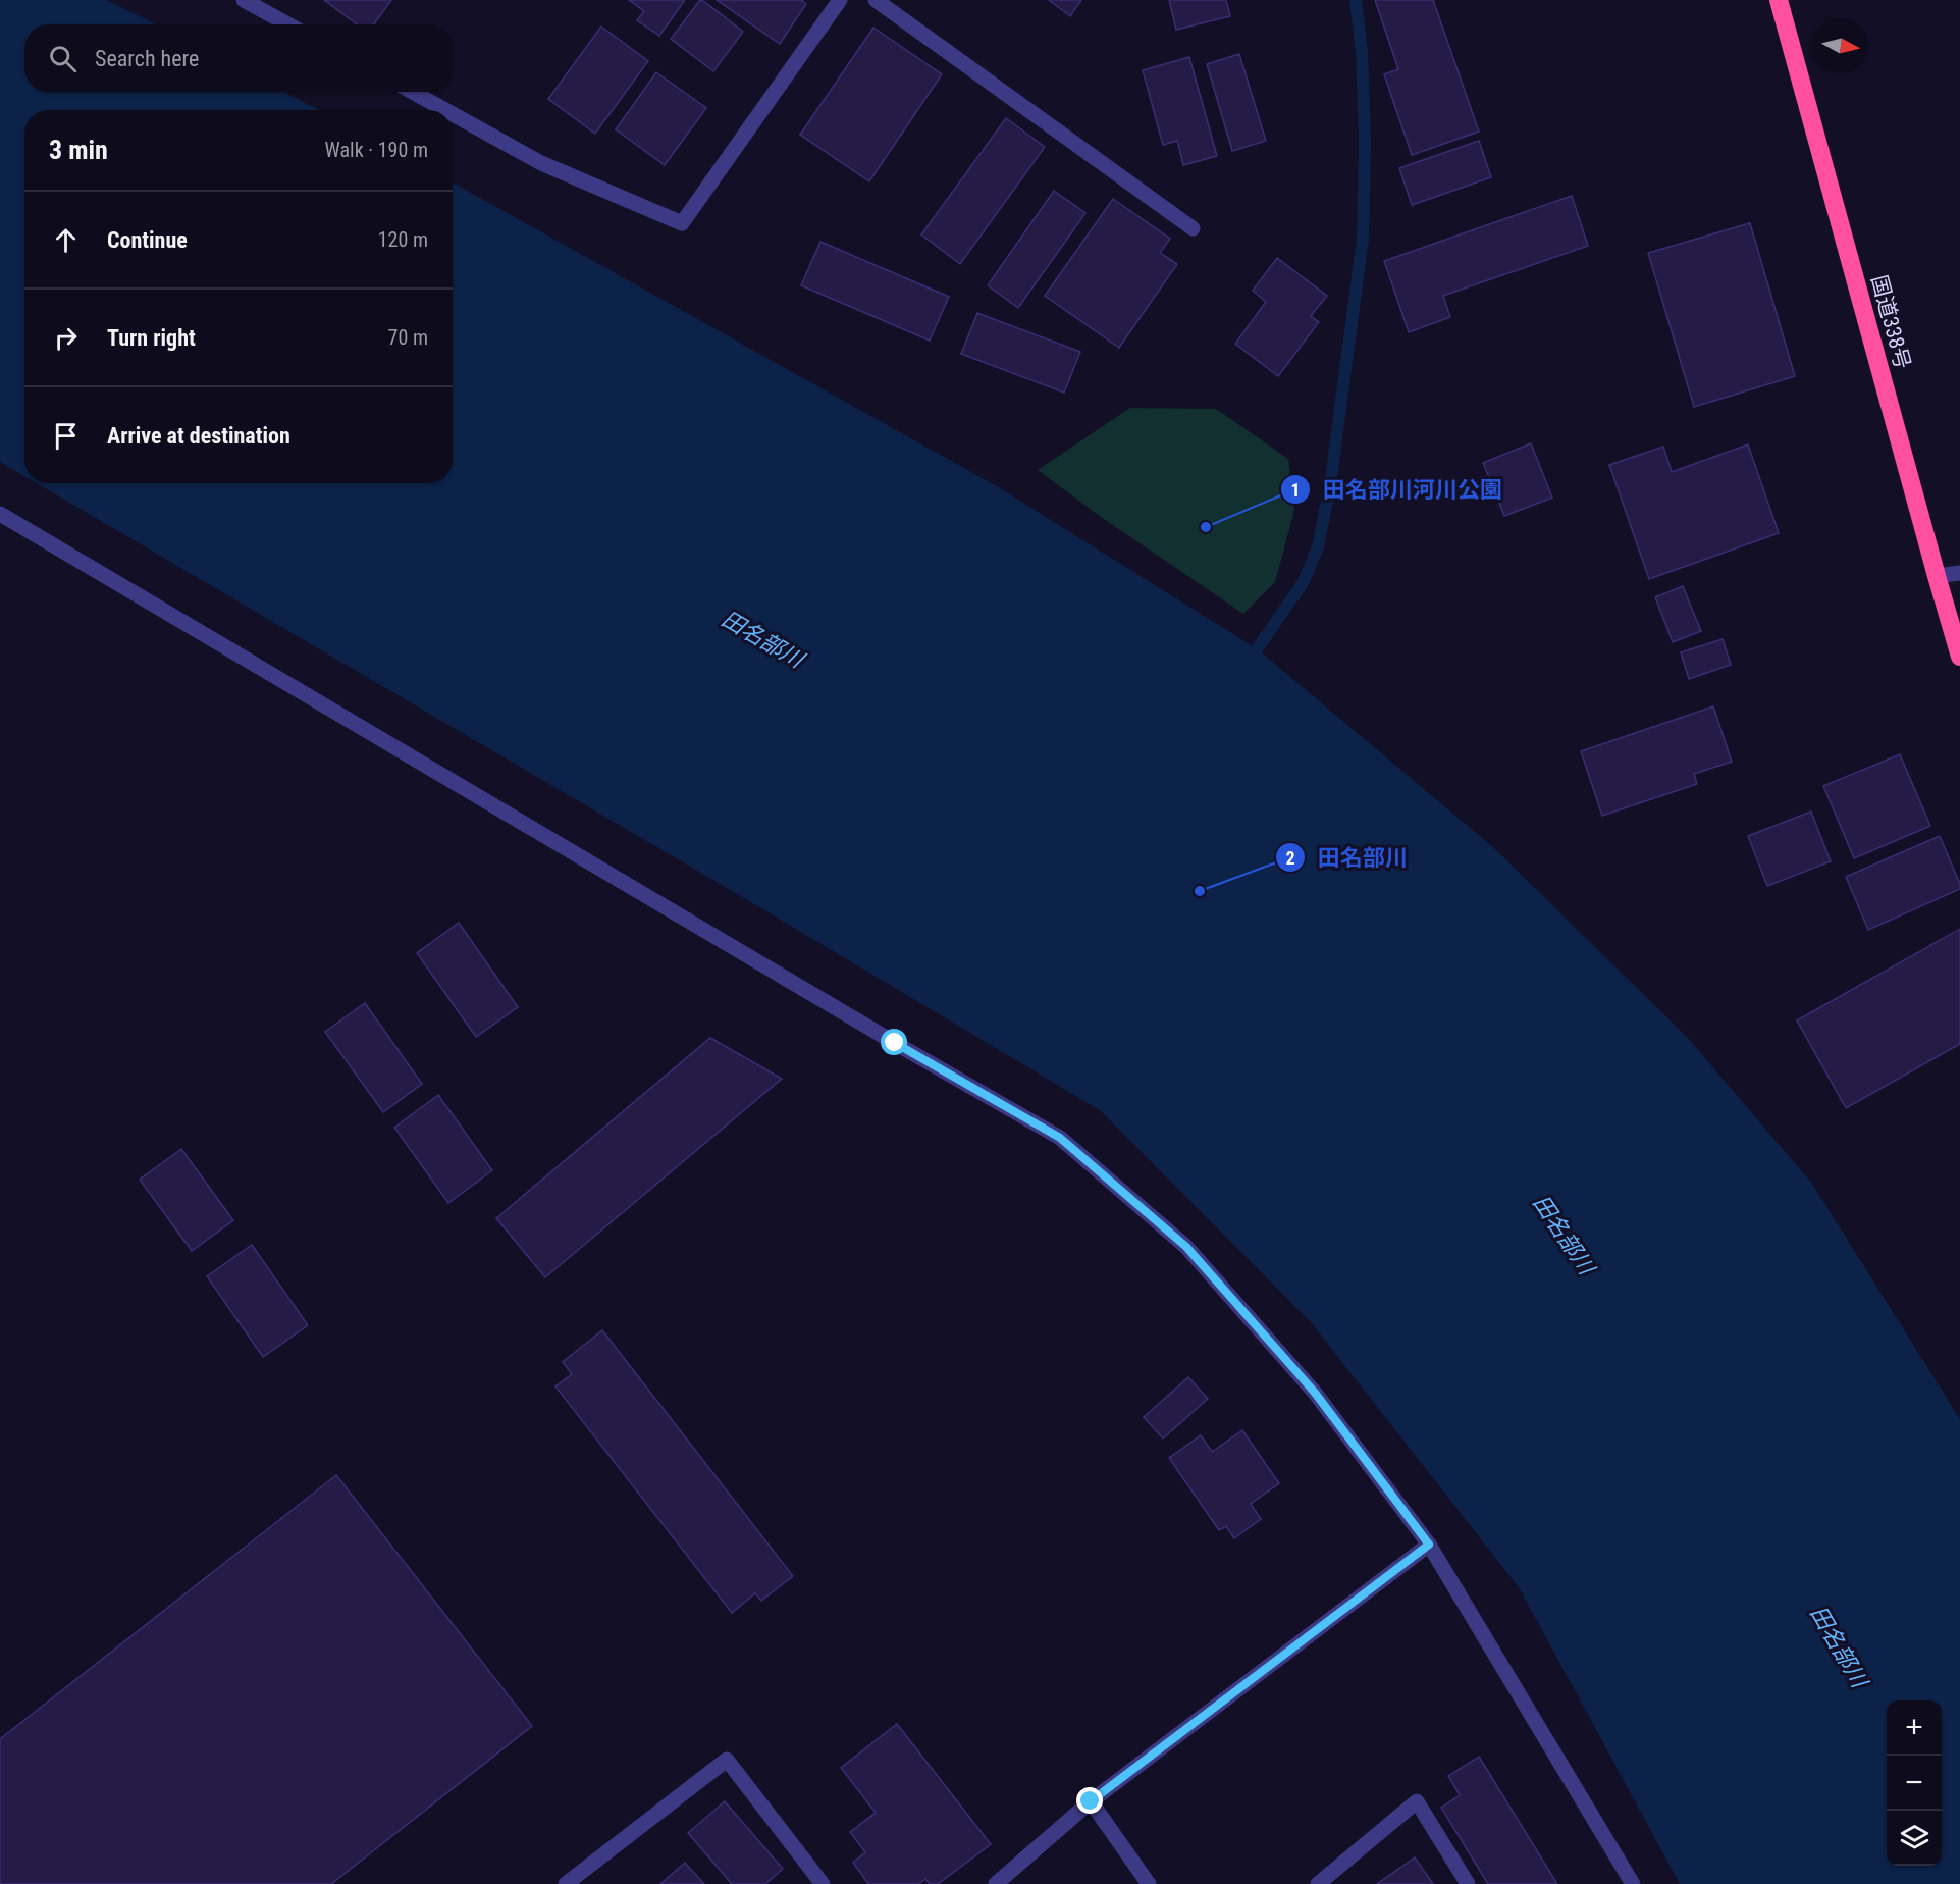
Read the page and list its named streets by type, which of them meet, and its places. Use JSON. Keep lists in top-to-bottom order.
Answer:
{
  "streets": {
    "highway": ["国道338号"]
  },
  "water": ["田名部川"],
  "places": ["田名部川河川公園", "田名部川"],
  "north": "right",
  "page": {
    "search": "Search here",
    "heading": ["3 min", "Walk · 190 m"],
    "list": [
      ["Continue", "120 m"],
      ["Turn right", "70 m"],
      "Arrive at destination"
    ],
    "map_buttons": ["+", "−"]
  }
}
